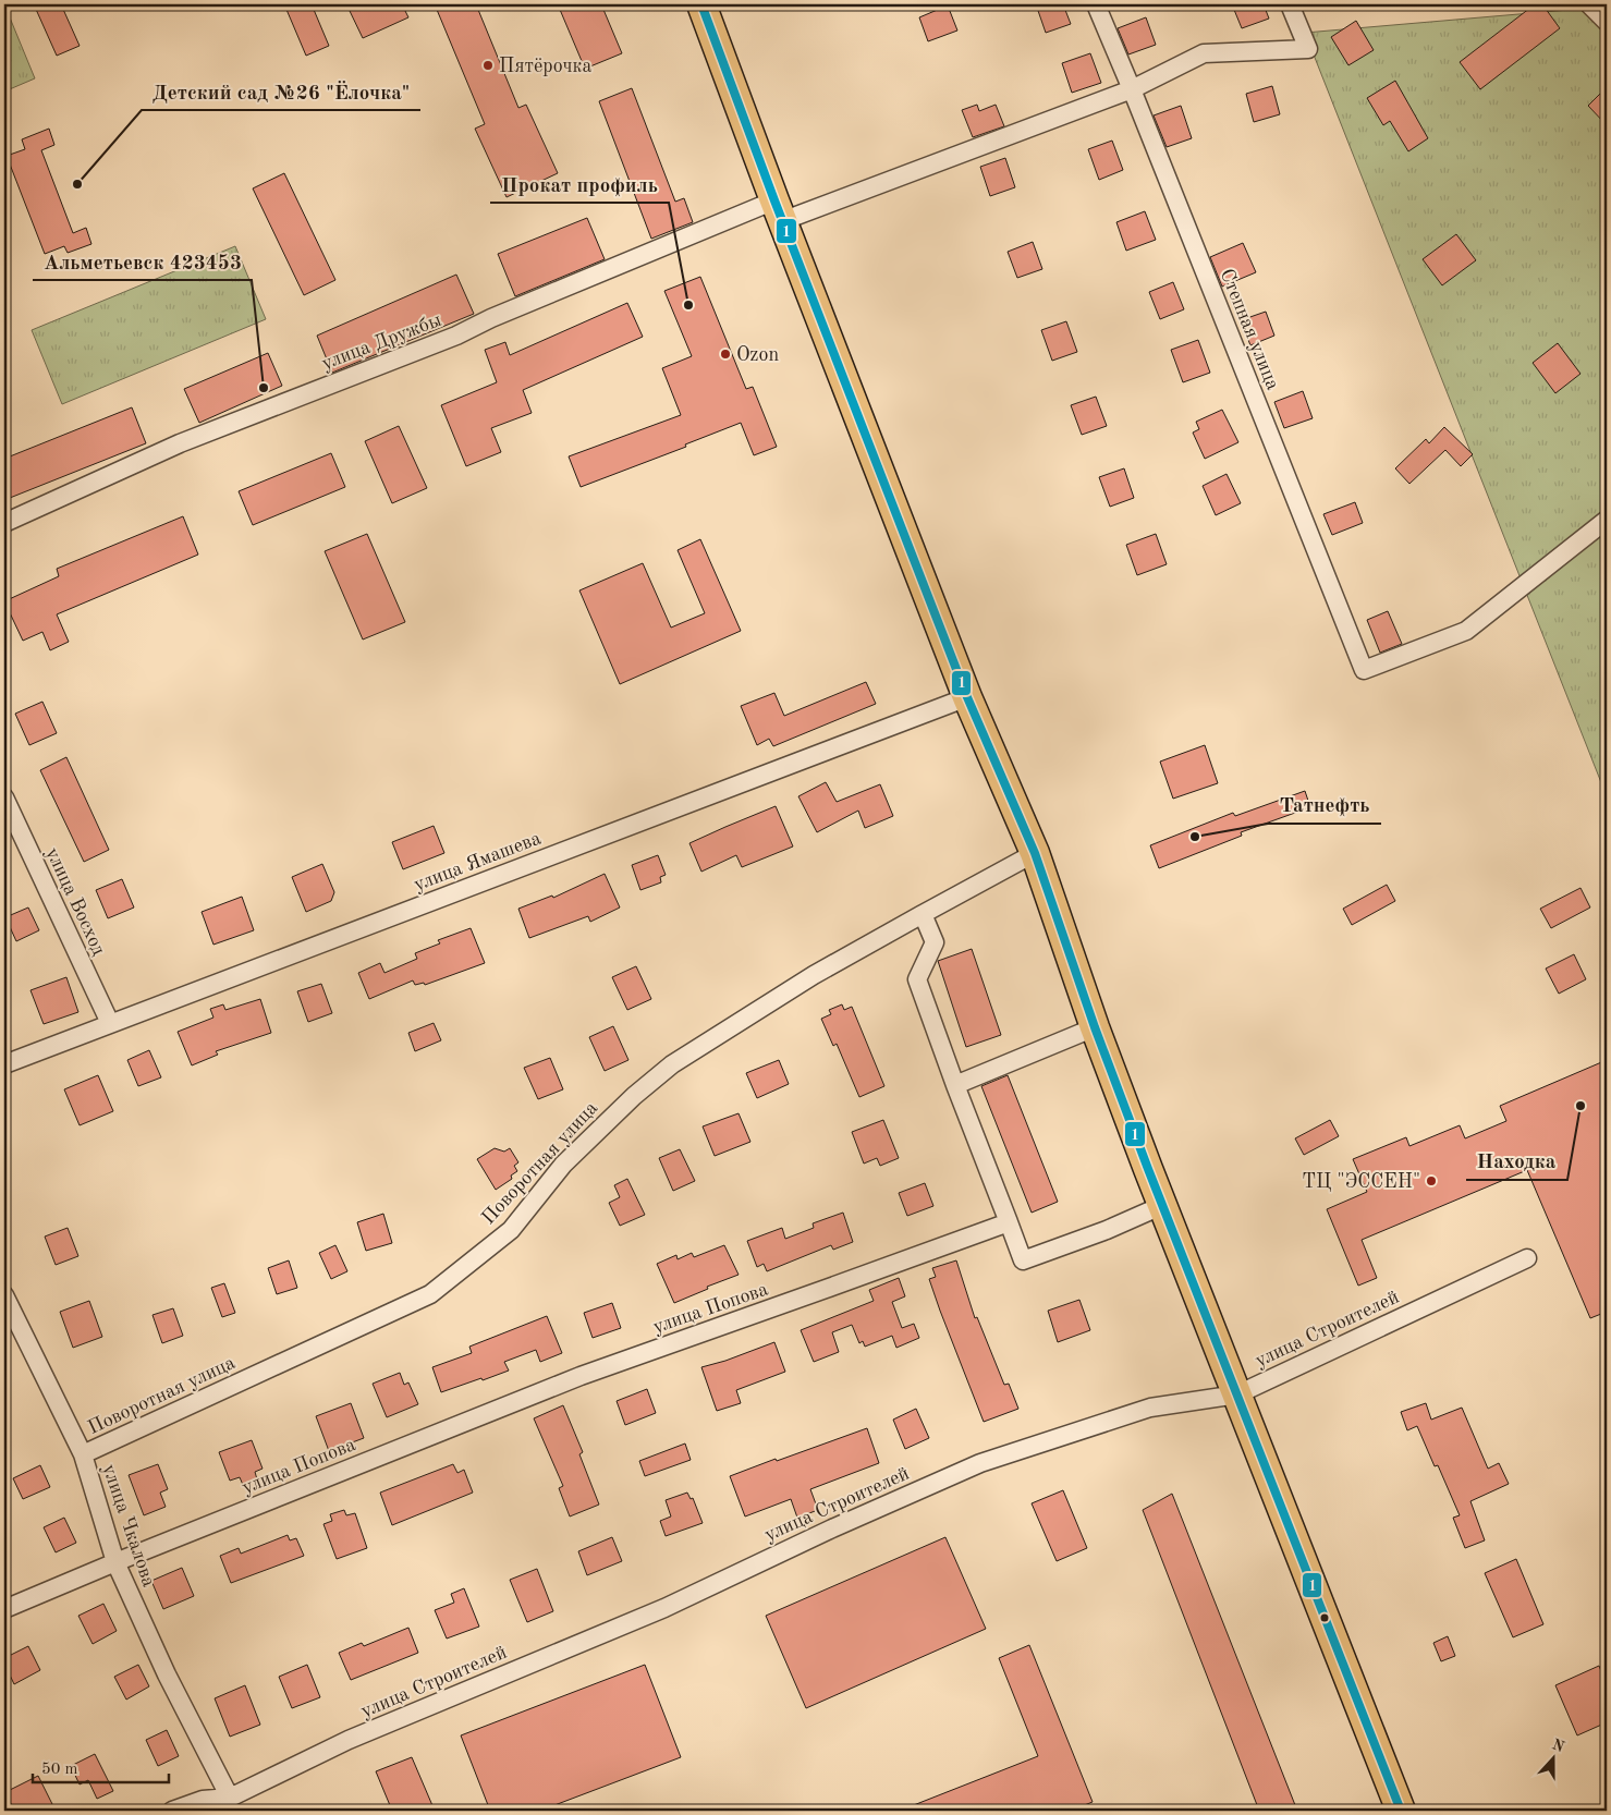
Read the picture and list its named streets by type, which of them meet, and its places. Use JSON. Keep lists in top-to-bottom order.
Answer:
{
  "streets": {
    "street": [
      "Степная улица",
      "улица Дружбы",
      "улица Ямашева",
      "улица Восход",
      "Поворотная улица",
      "улица Попова",
      "улица Строителей",
      "улица Чкалова"
    ]
  },
  "crossings": [
    ["Степная улица", "улица Дружбы"],
    ["улица Ямашева", "улица Восход"],
    ["Поворотная улица", "улица Чкалова"],
    ["улица Попова", "улица Чкалова"],
    ["улица Строителей", "улица Чкалова"]
  ],
  "places": [
    "Пятёрочка",
    "Детский сад №26 \"Ёлочка\"",
    "Прокат профиль",
    "Ozon",
    "Альметьевск 423453",
    "Татнефть",
    "Находка",
    "ТЦ \"ЭССЕН\""
  ],
  "lines": ["transit line 1"],
  "scale_bar": "50 m",
  "north": "top"
}
